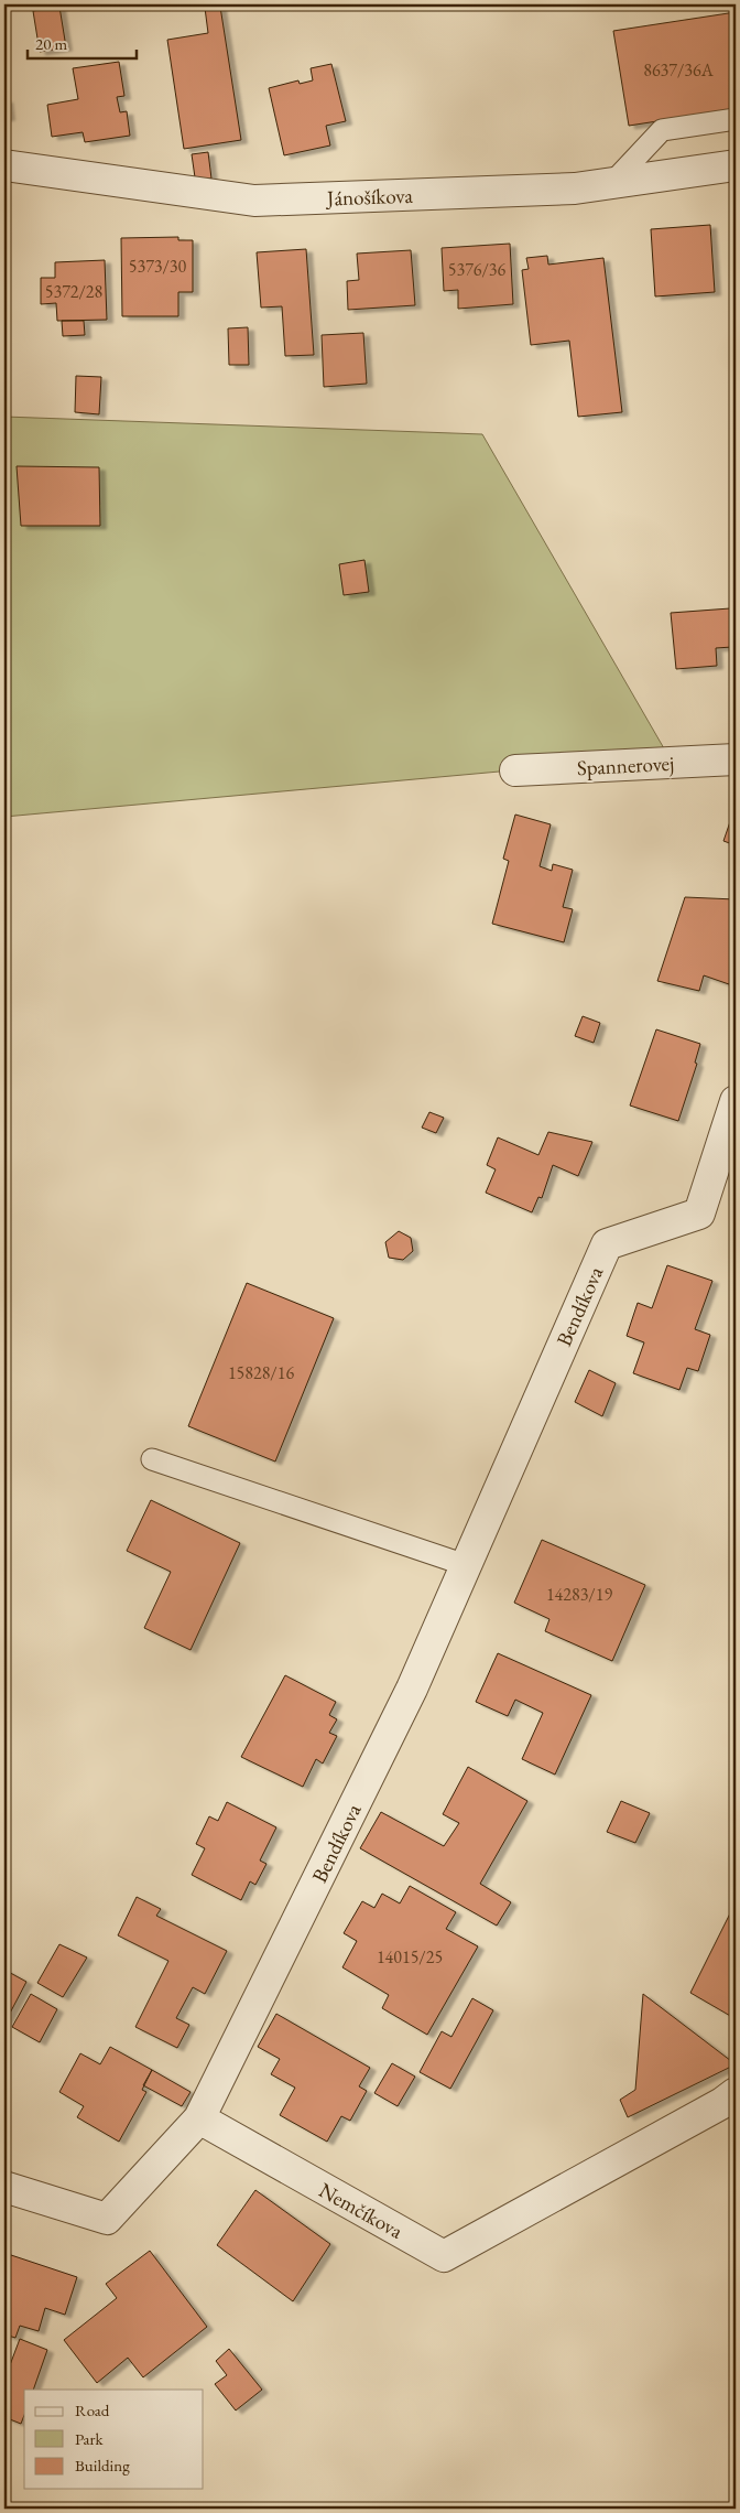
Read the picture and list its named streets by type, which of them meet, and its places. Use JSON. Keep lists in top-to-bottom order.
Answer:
{
  "streets": {
    "street": [
      "Jánošíkova",
      "Spannerovej",
      "Bendíkova",
      "Nemčíkova"
    ]
  },
  "crossings": [
    ["Bendíkova", "Nemčíkova"]
  ],
  "house_numbers": [
    "8637/36A",
    "5373/30",
    "5376/36",
    "5372/28",
    "15828/16",
    "14283/19",
    "14015/25"
  ],
  "legend": ["Road", "Park", "Building"],
  "scale_bar": "20 m"
}
